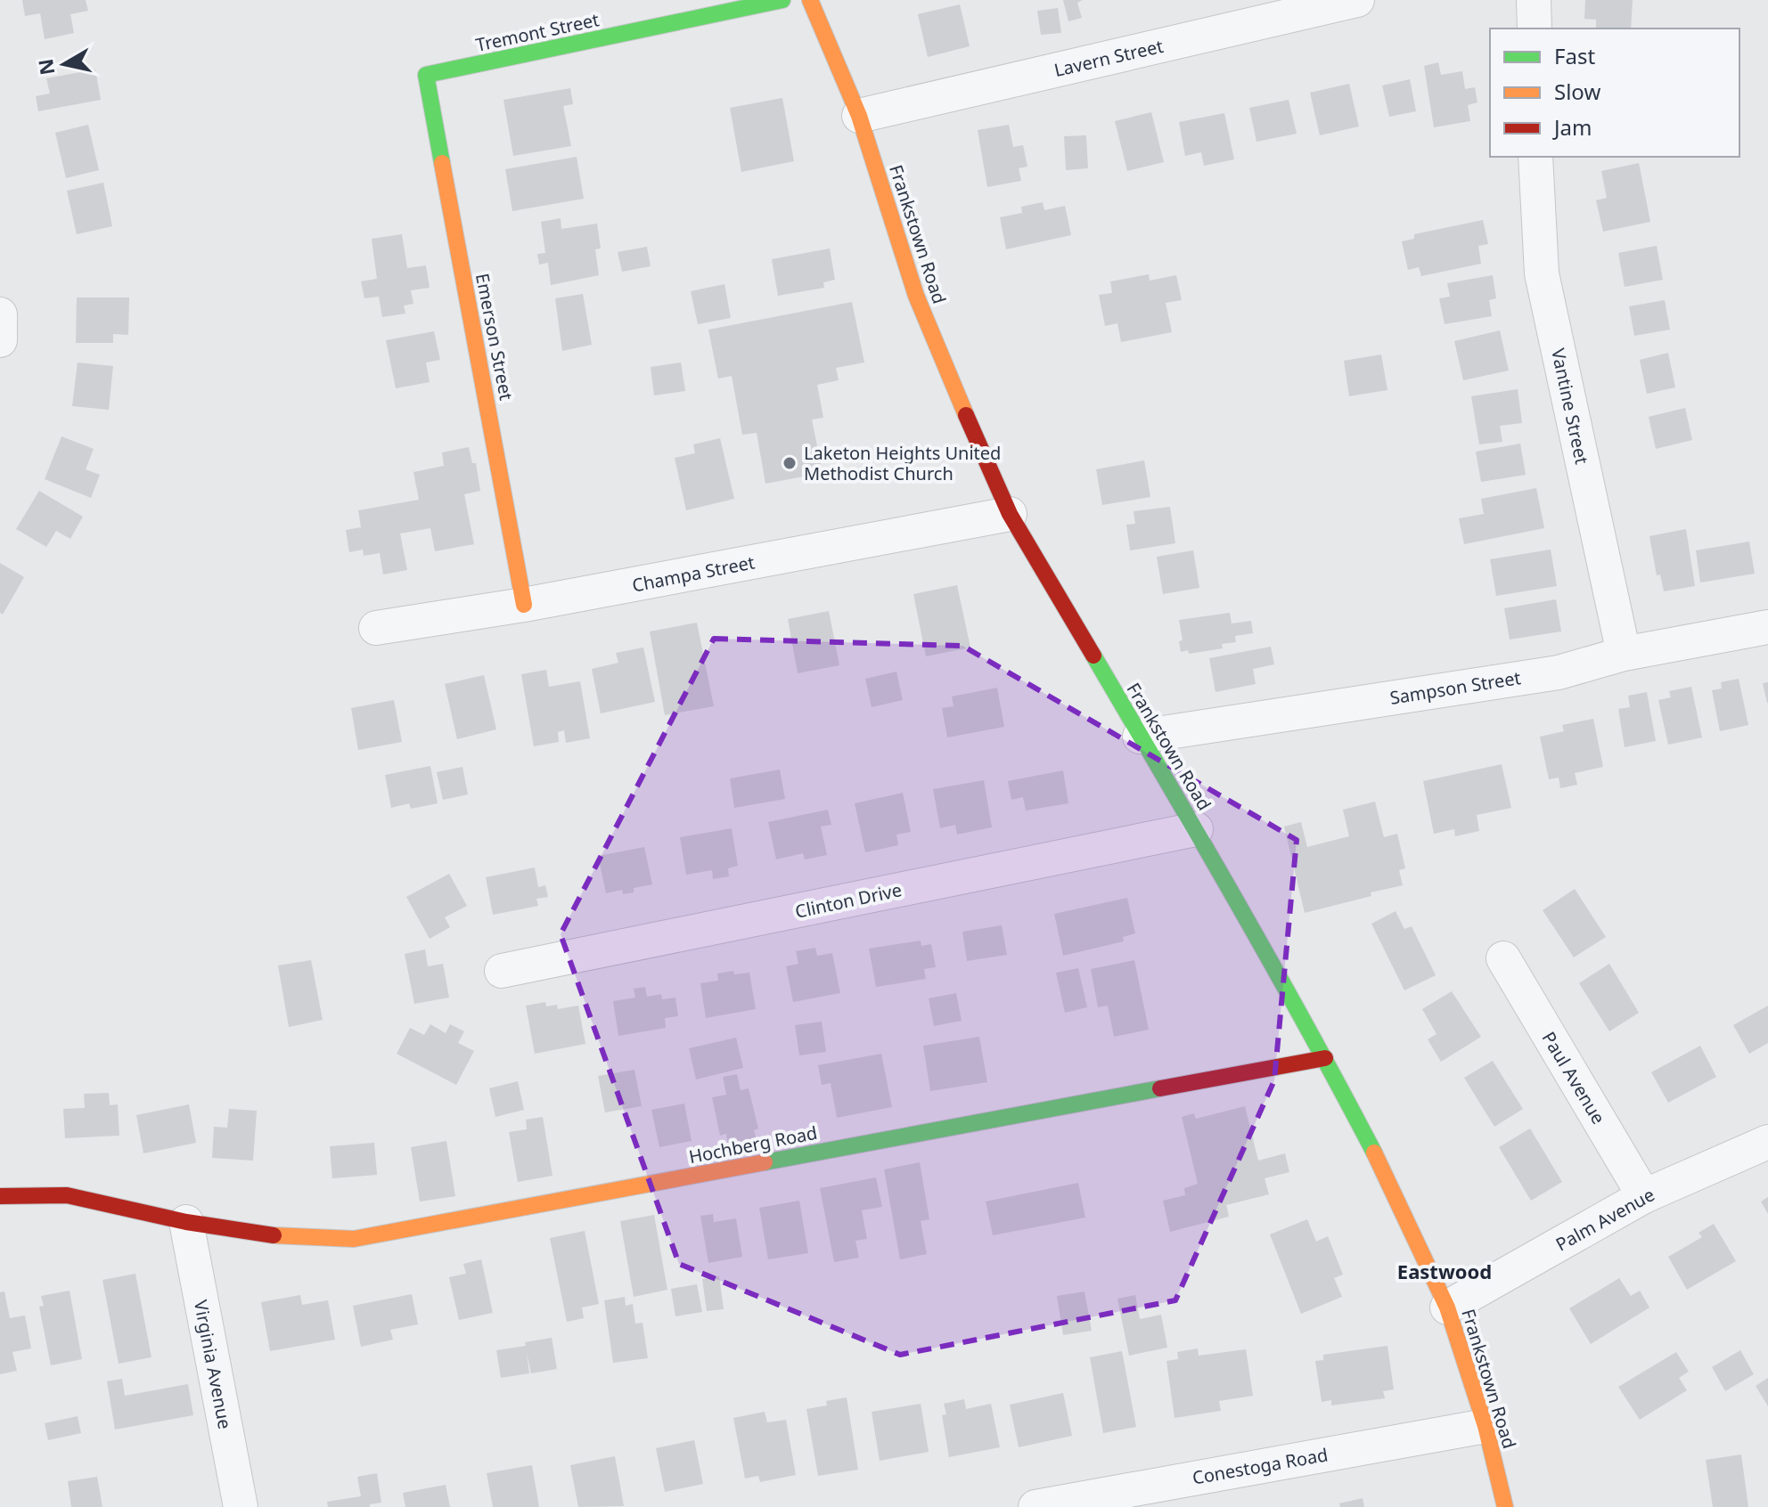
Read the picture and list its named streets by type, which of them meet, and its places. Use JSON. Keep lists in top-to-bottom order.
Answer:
{
  "streets": {
    "street": [
      "Tremont Street",
      "Lavern Street",
      "Frankstown Road",
      "Emerson Street",
      "Vantine Street",
      "Champa Street",
      "Sampson Street",
      "Clinton Drive",
      "Paul Avenue",
      "Hochberg Road",
      "Palm Avenue",
      "Virginia Avenue",
      "Conestoga Road"
    ]
  },
  "crossings": [
    ["Tremont Street", "Emerson Street"],
    ["Lavern Street", "Frankstown Road"],
    ["Frankstown Road", "Champa Street"],
    ["Frankstown Road", "Sampson Street"],
    ["Frankstown Road", "Clinton Drive"],
    ["Frankstown Road", "Hochberg Road"],
    ["Frankstown Road", "Palm Avenue"],
    ["Frankstown Road", "Conestoga Road"],
    ["Emerson Street", "Champa Street"],
    ["Vantine Street", "Sampson Street"],
    ["Paul Avenue", "Palm Avenue"],
    ["Hochberg Road", "Virginia Avenue"]
  ],
  "districts": ["Eastwood"],
  "places": ["Laketon Heights United Methodist Church"],
  "legend": ["Fast", "Slow", "Jam"],
  "north": "left"
}
